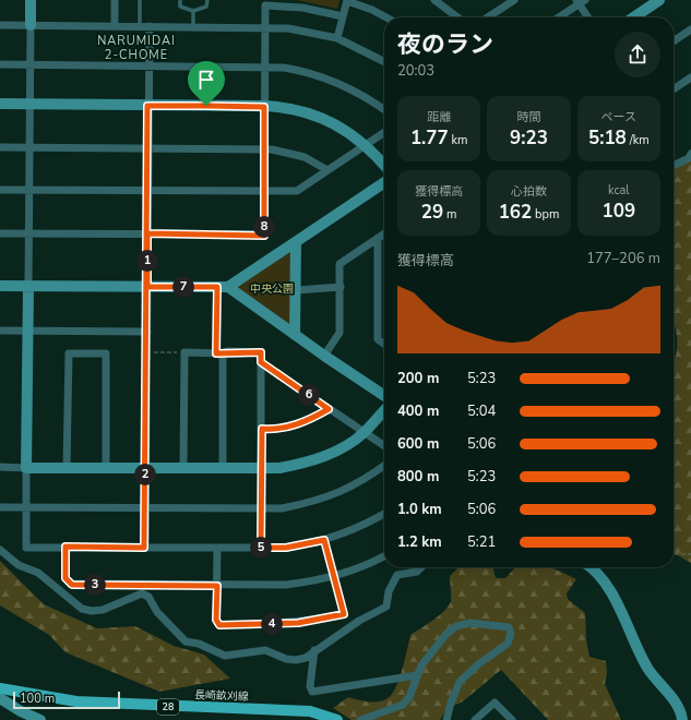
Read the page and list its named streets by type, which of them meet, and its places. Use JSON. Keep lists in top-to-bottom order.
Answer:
{
  "streets": {
    "main road": ["長崎畝刈線", "28"]
  },
  "districts": ["NARUMIDAI 2-CHOME"],
  "parks": ["中央公園"],
  "scale_bar": "100 m",
  "page": {
    "heading": ["夜のラン", "20:03"],
    "stats": [
      ["距離", "1.77 km"],
      ["時間", "9:23"],
      ["ペース", "5:18 /km"],
      ["獲得標高", "29 m"],
      ["心拍数", "162 bpm"],
      ["kcal", "109"]
    ],
    "pins": [
      "8",
      "1",
      "7",
      "6",
      "2",
      "5",
      "3",
      "4"
    ],
    "chart": ["獲得標高", "177–206 m"],
    "list": [
      {
        "name": "200 m",
        "note": "5:23"
      },
      {
        "name": "400 m",
        "note": "5:04"
      },
      {
        "name": "600 m",
        "note": "5:06"
      },
      {
        "name": "800 m",
        "note": "5:23"
      },
      {
        "name": "1.0 km",
        "note": "5:06"
      },
      {
        "name": "1.2 km",
        "note": "5:21"
      }
    ],
    "scale": "100 m"
  }
}
